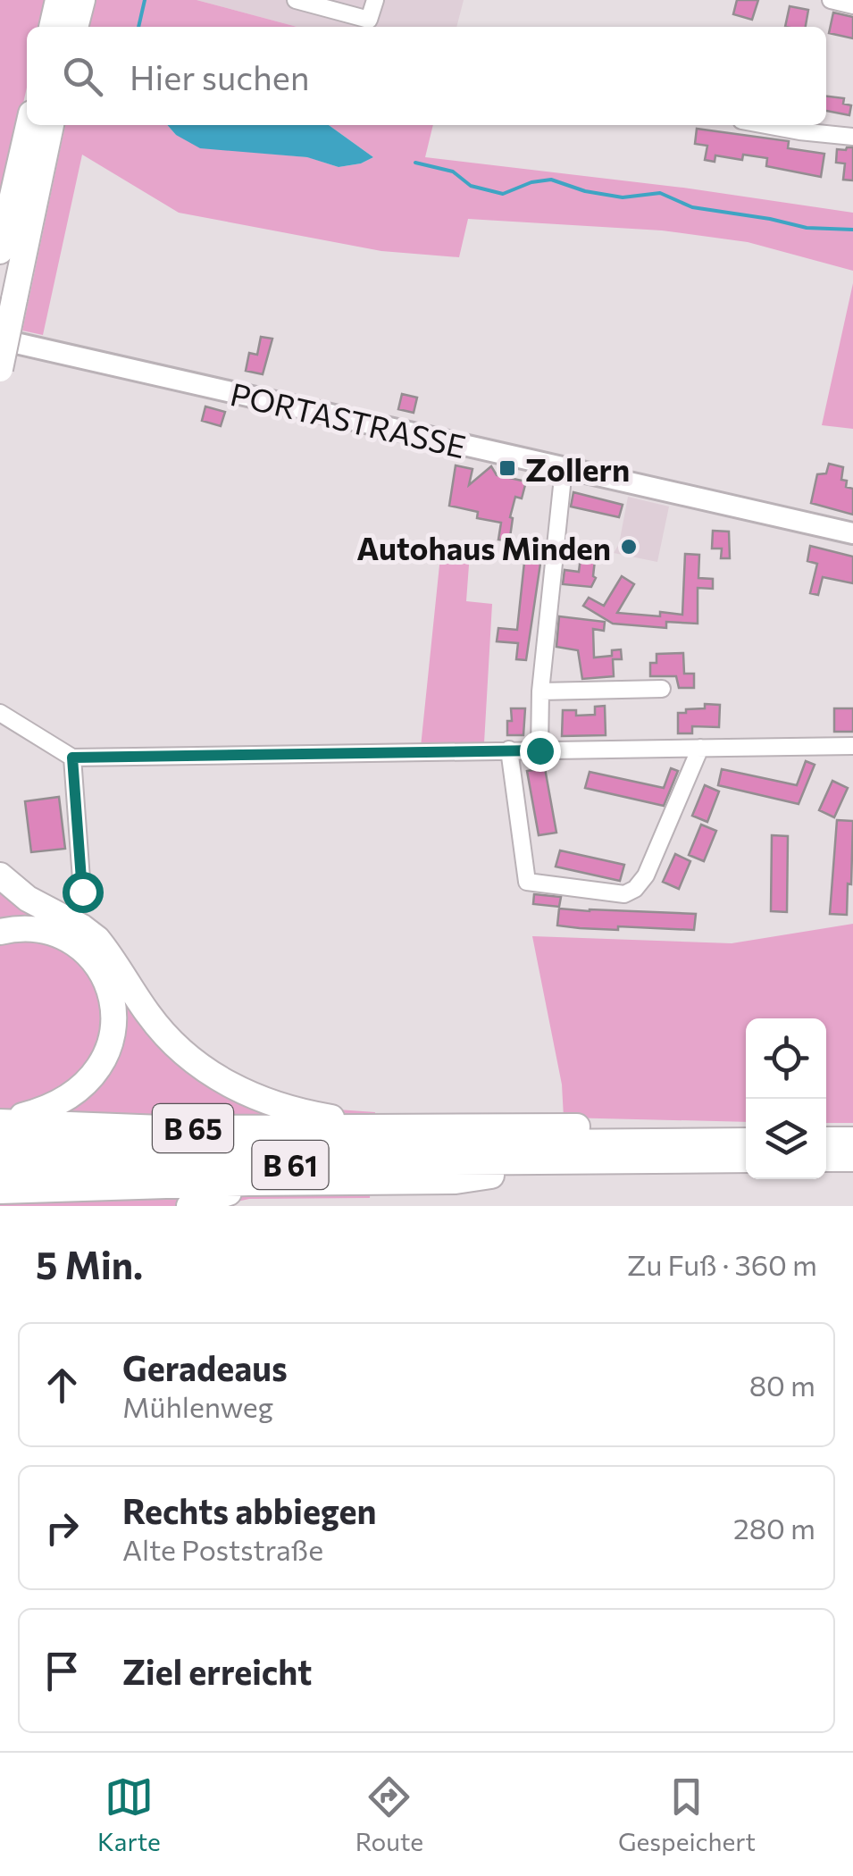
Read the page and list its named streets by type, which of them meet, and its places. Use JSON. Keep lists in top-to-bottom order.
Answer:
{
  "streets": {
    "highway": ["B 65", "B 61"],
    "main road": ["PORTASTRASSE"]
  },
  "crossings": [
    ["B 65", "B 61"]
  ],
  "places": {
    "transit": ["Zollern"],
    "other": ["Autohaus Minden"]
  },
  "page": {
    "search": "Hier suchen",
    "heading": ["5 Min.", "Zu Fuß · 360 m"],
    "list": [
      ["Geradeaus", "Mühlenweg", "80 m"],
      ["Rechts abbiegen", "Alte Poststraße", "280 m"],
      "Ziel erreicht"
    ],
    "nav": ["Karte", "Route", "Gespeichert"]
  }
}
